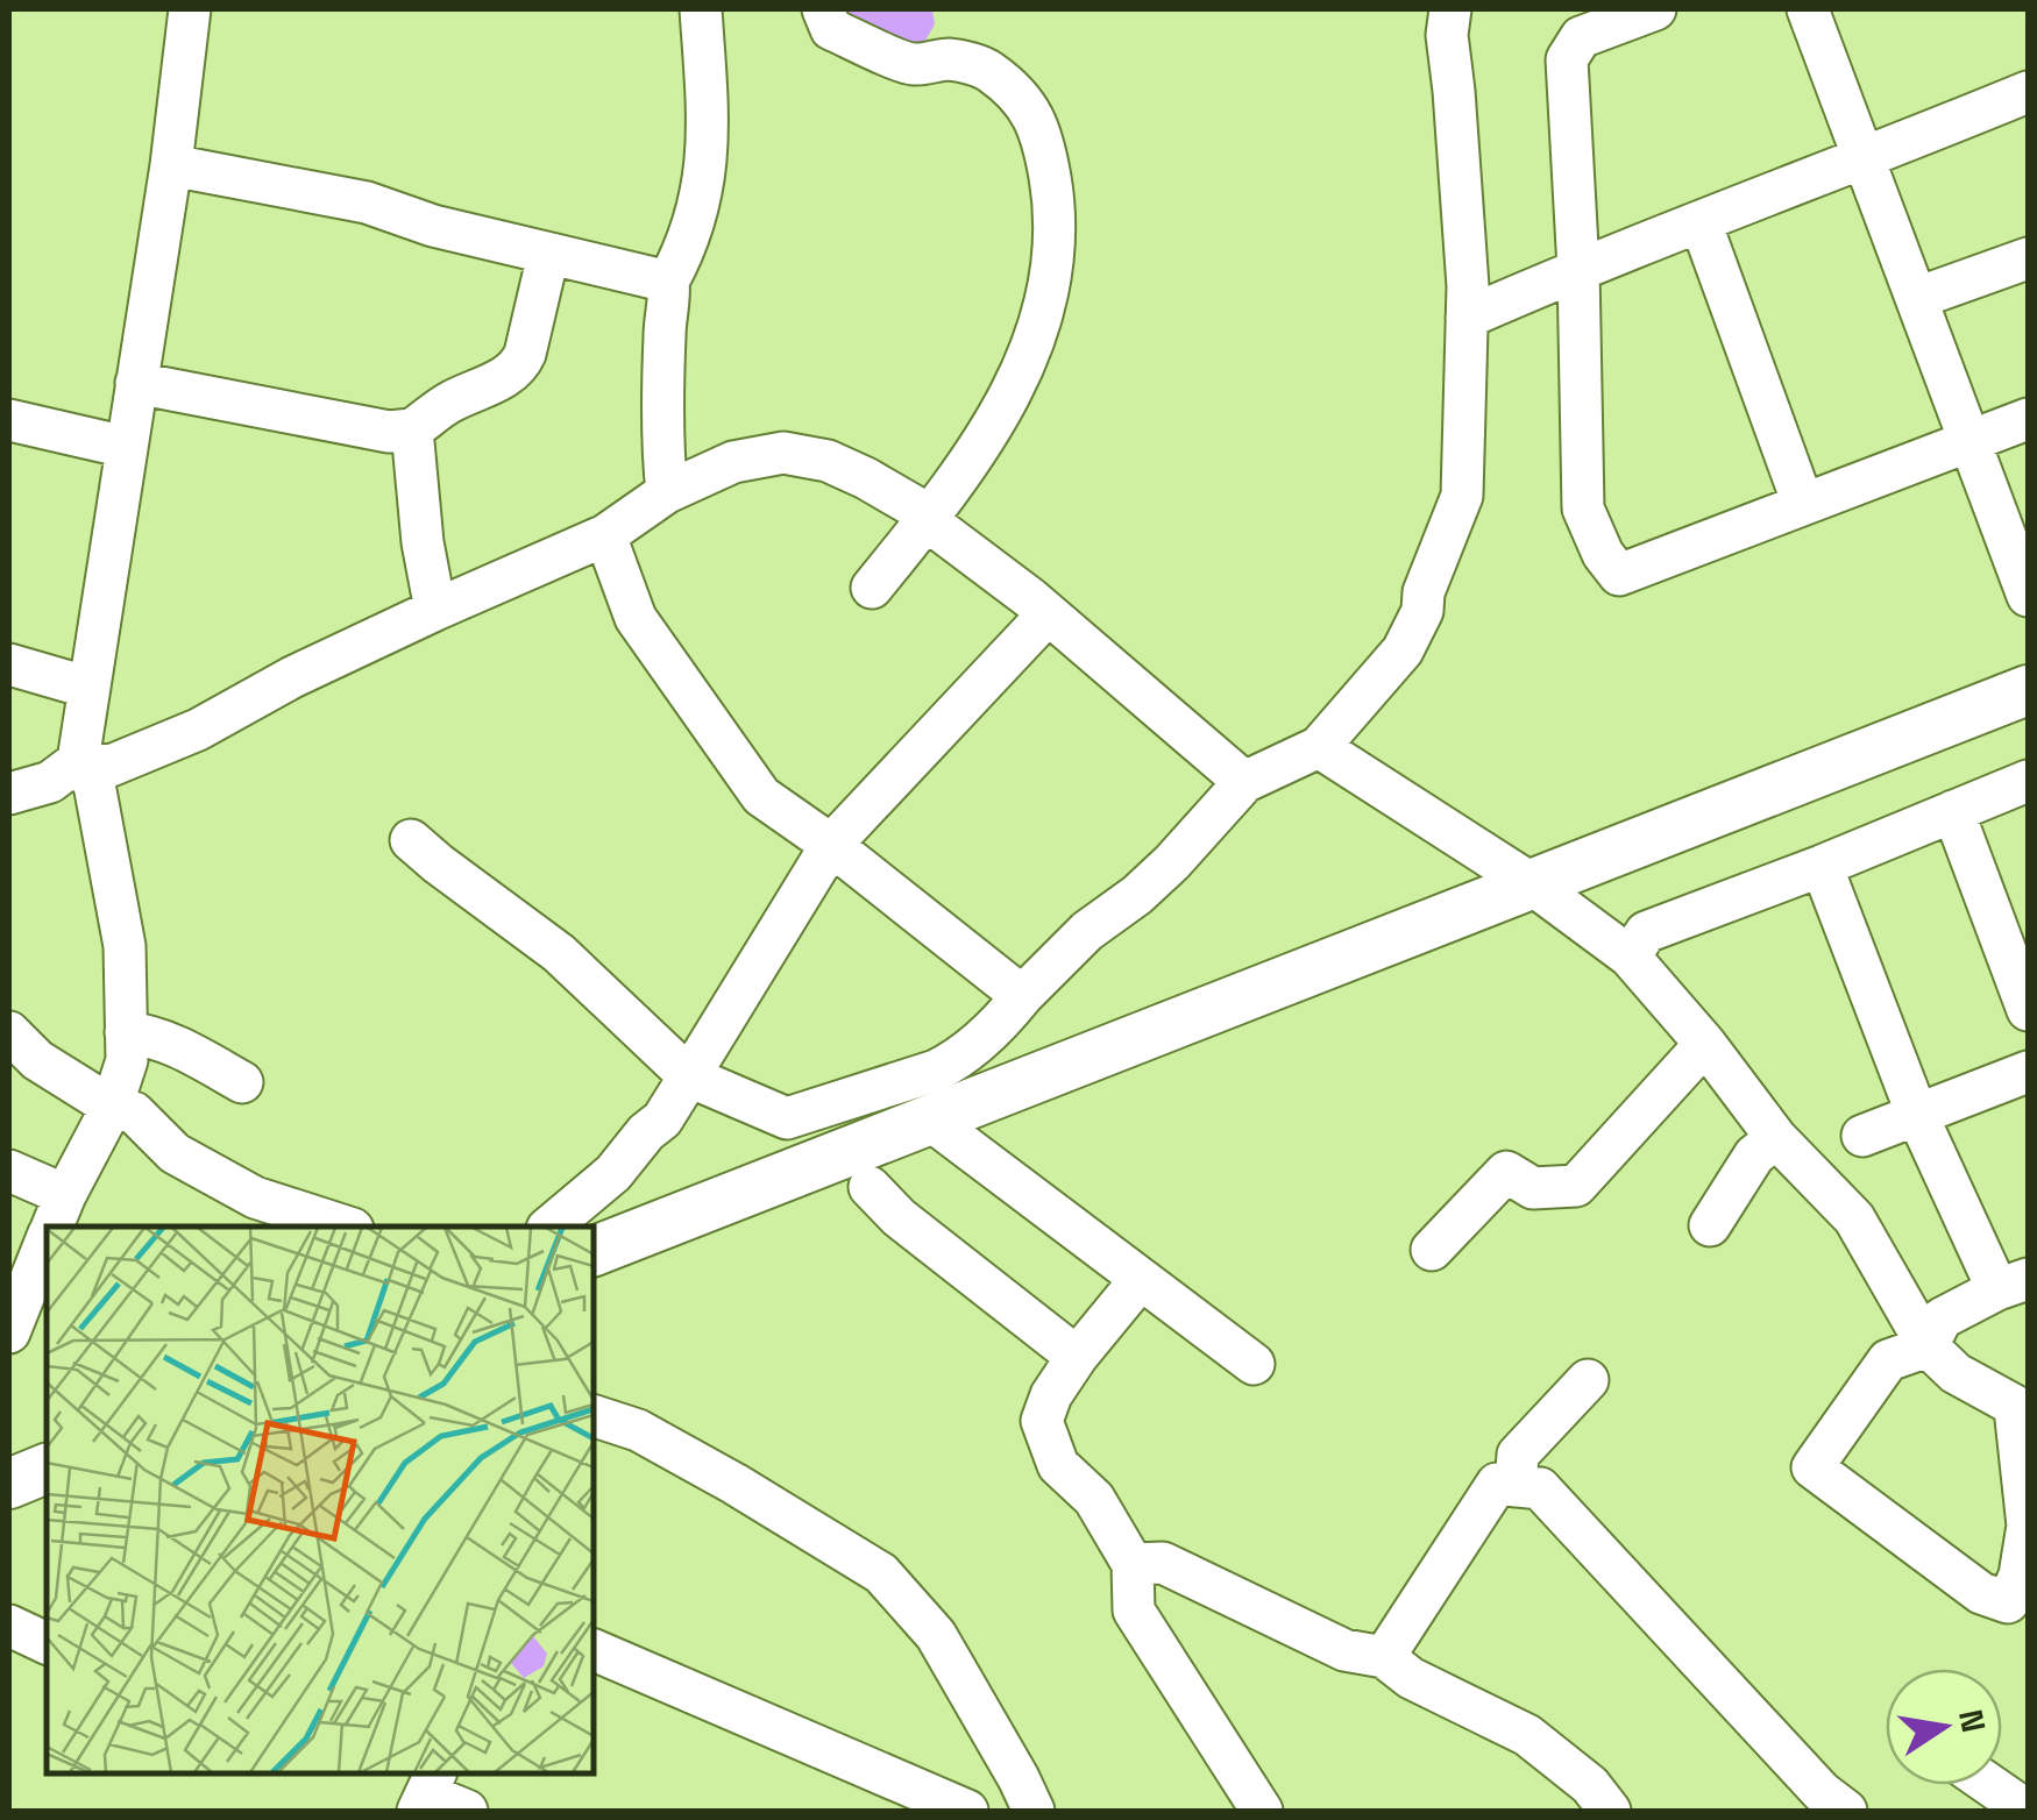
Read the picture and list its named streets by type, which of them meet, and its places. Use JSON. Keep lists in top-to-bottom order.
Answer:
{
  "north": "right"
}
